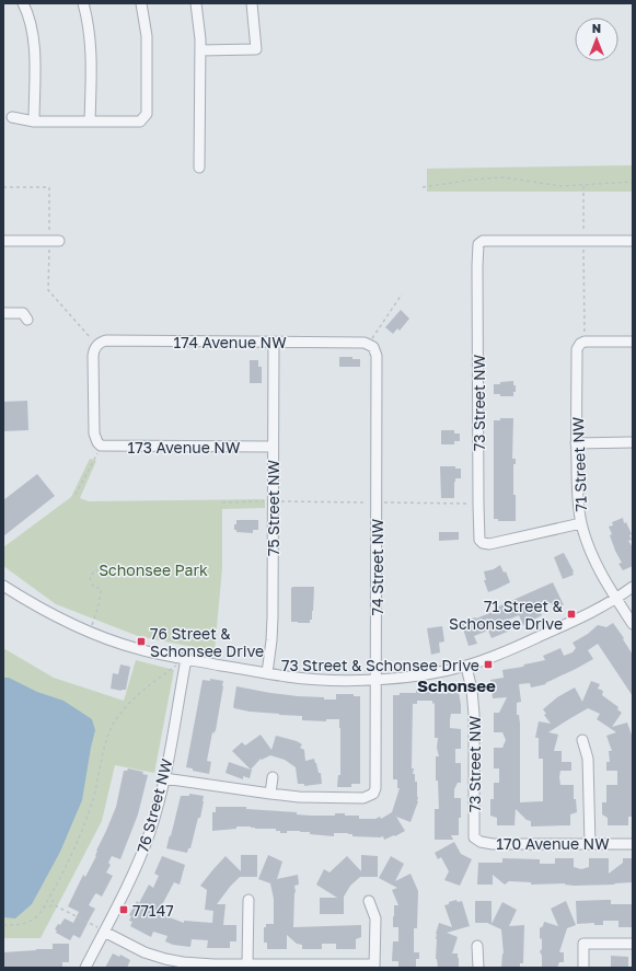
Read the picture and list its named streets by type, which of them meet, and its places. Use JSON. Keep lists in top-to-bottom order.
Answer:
{
  "streets": {
    "street": [
      "174 Avenue NW",
      "73 Street NW",
      "173 Avenue NW",
      "71 Street NW",
      "75 Street NW",
      "74 Street NW",
      "76 Street NW",
      "170 Avenue NW"
    ]
  },
  "crossings": [
    ["174 Avenue NW", "75 Street NW"],
    ["174 Avenue NW", "74 Street NW"],
    ["73 Street NW", "71 Street NW"],
    ["73 Street NW", "170 Avenue NW"],
    ["173 Avenue NW", "75 Street NW"]
  ],
  "districts": ["Schonsee"],
  "parks": ["Schonsee Park"],
  "places": {
    "transit": [
      "71 Street & Schonsee Drive",
      "76 Street & Schonsee Drive",
      "73 Street & Schonsee Drive",
      "77147"
    ]
  },
  "north": "top"
}
